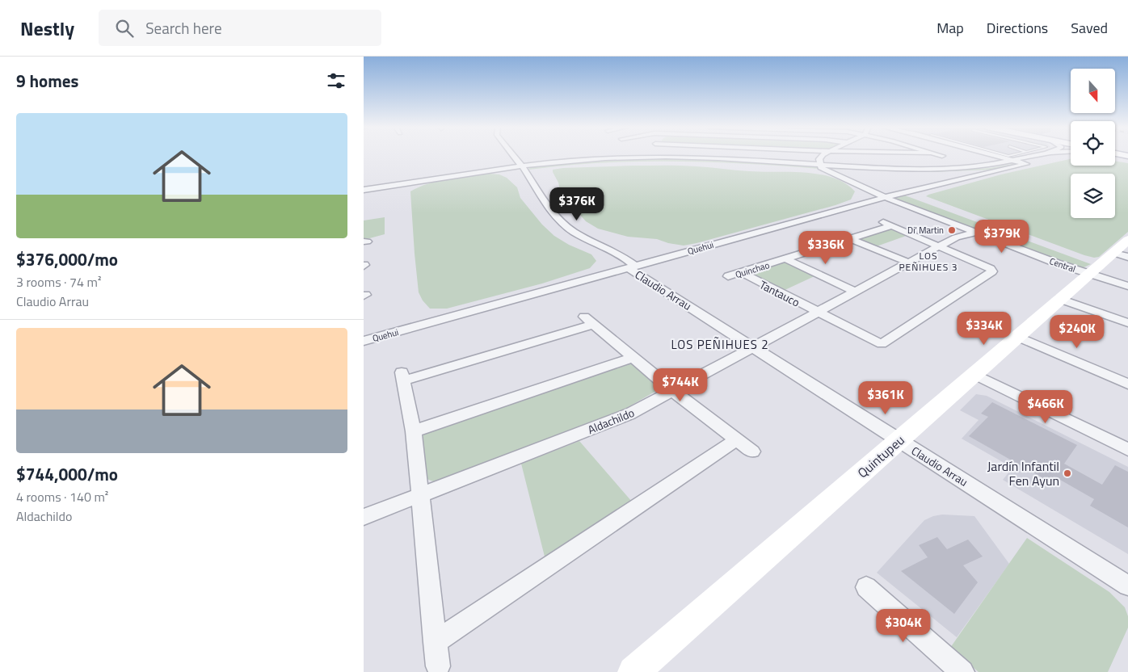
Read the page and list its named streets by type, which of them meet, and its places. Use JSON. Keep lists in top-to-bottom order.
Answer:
{
  "streets": {
    "street": [
      "Quehui",
      "Central",
      "Quinchao",
      "Claudio Arrau",
      "Tantauco",
      "Aldachildo",
      "Quintupeu"
    ]
  },
  "crossings": [
    ["Quehui", "Central"],
    ["Quehui", "Claudio Arrau"],
    ["Central", "Aldachildo"],
    ["Central", "Quintupeu"],
    ["Quinchao", "Tantauco"],
    ["Quinchao", "Aldachildo"],
    ["Claudio Arrau", "Aldachildo"],
    ["Claudio Arrau", "Quintupeu"],
    ["Tantauco", "Aldachildo"]
  ],
  "districts": ["LOS PEÑIHUES 3", "LOS PEÑIHUES 2"],
  "places": ["Di' Martin", "Jardín Infantil Fen Ayun"],
  "north": "bottom",
  "page": {
    "header": "Nestly",
    "search": "Search here",
    "nav": ["Map", "Directions", "Saved"],
    "heading": "9 homes",
    "list": [
      {
        "name": "$376,000/mo",
        "note": "3 rooms · 74 m² · Claudio Arrau"
      },
      {
        "name": "$744,000/mo",
        "note": "4 rooms · 140 m² · Aldachildo"
      }
    ],
    "price": [
      "$376K",
      "$379K",
      "$336K",
      "$334K",
      "$240K",
      "$744K",
      "$361K",
      "$466K",
      "$304K"
    ]
  }
}
